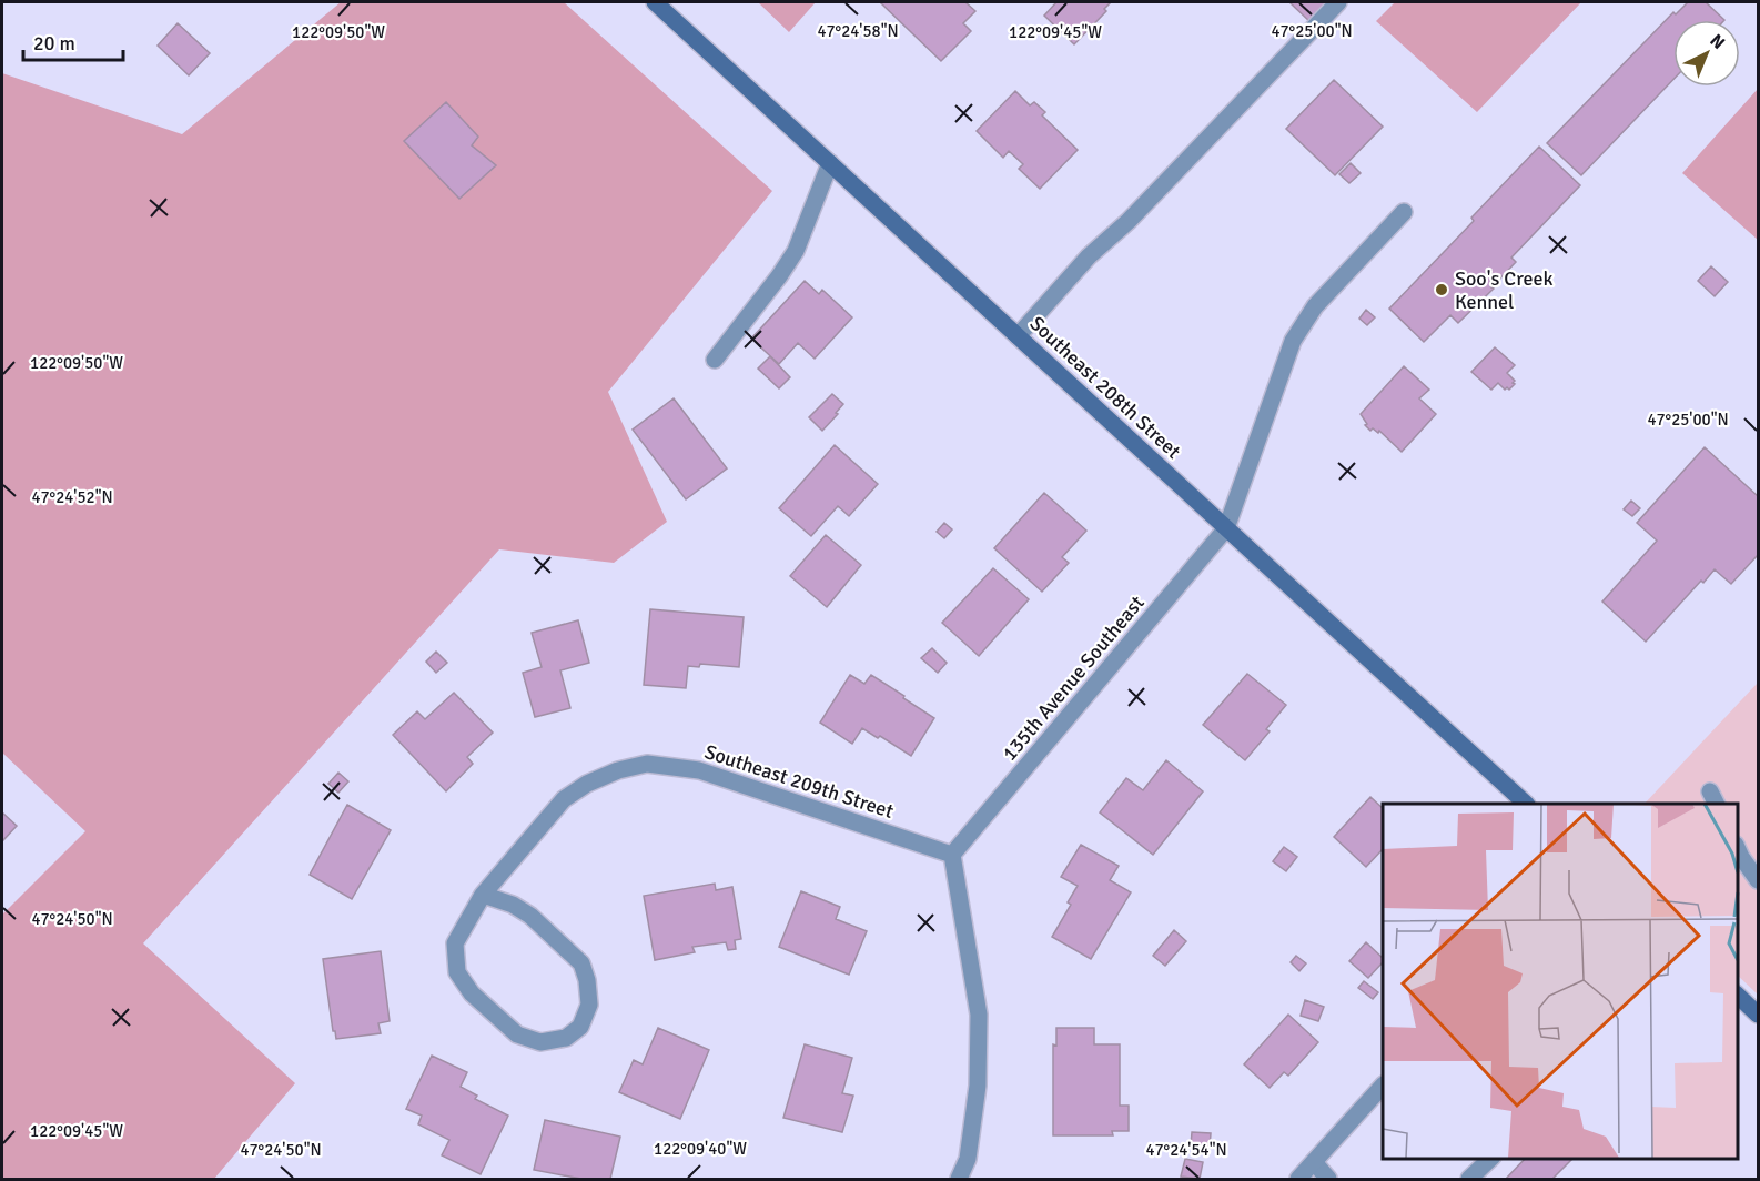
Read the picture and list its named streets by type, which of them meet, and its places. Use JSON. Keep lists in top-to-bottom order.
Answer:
{
  "streets": {
    "street": ["Southeast 208th Street", "135th Avenue Southeast", "Southeast 209th Street"]
  },
  "crossings": [
    ["Southeast 208th Street", "135th Avenue Southeast"],
    ["135th Avenue Southeast", "Southeast 209th Street"]
  ],
  "places": ["Soo's Creek Kennel"],
  "scale_bar": "20 m",
  "north": "top right",
  "coordinates": [
    "47°24'58\"N",
    "47°25'00\"N",
    "122°09'50\"W",
    "122°09'45\"W",
    "47°24'52\"N",
    "47°24'50\"N",
    "122°09'40\"W",
    "47°24'54\"N"
  ]
}
